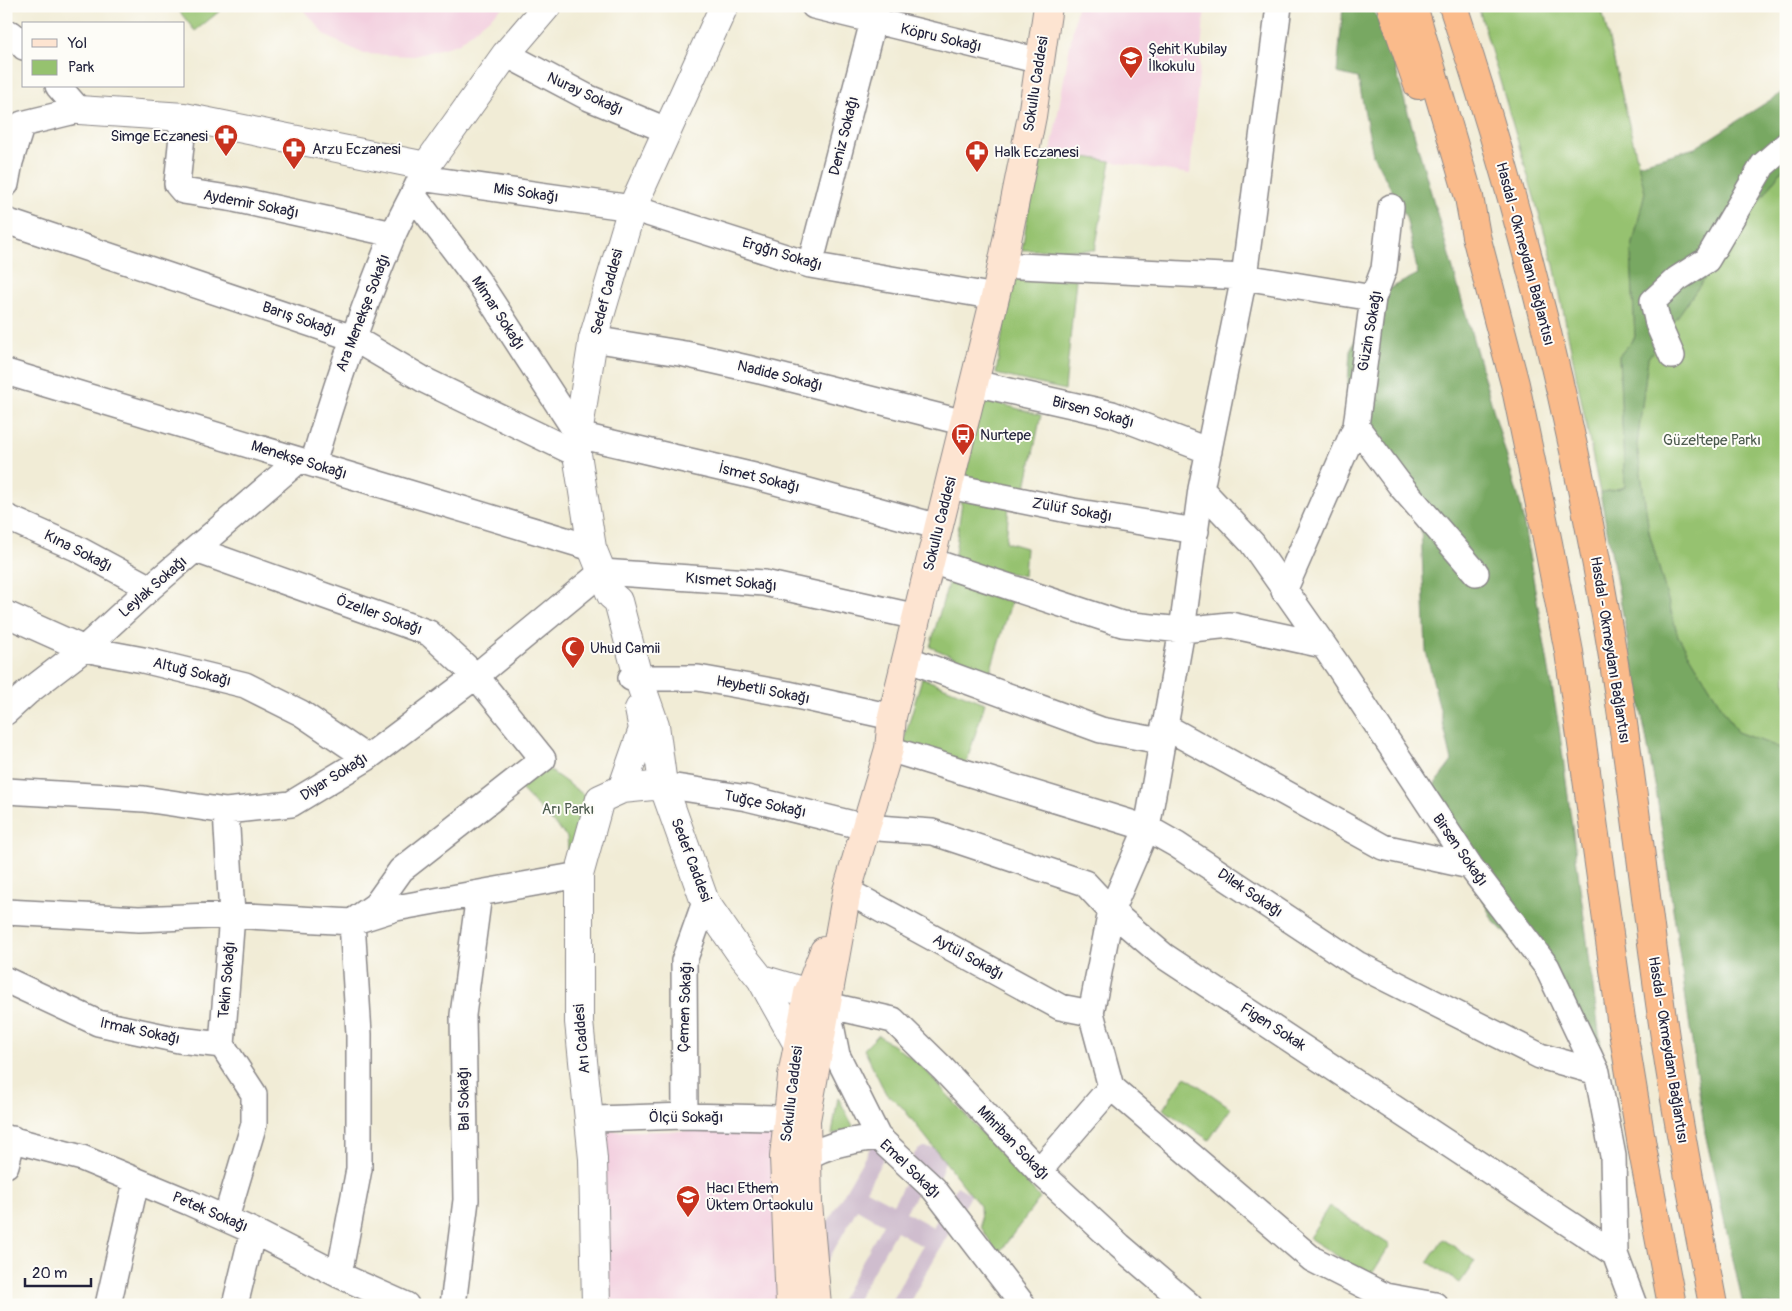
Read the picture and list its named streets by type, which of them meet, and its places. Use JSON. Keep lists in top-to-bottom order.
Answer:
{
  "streets": {
    "highway": ["Hasdal - Okmeydanı Bağlantısı"],
    "main road": ["Sokullu Caddesi"],
    "street": [
      "Köpru Sokağı",
      "Nuray Sokağı",
      "Deniz Sokağı",
      "Mis Sokağı",
      "Aydemir Sokağı",
      "Ergğn Sokağı",
      "Sedef Caddesi",
      "Ara Menekşe Sokağı",
      "Mimar Sokağı",
      "Barış Sokağı",
      "Güzin Sokağı",
      "Nadide Sokağı",
      "Birsen Sokağı",
      "Menekşe Sokağı",
      "İsmet Sokağı",
      "Zülüf Sokağı",
      "Kına Sokağı",
      "Kısmet Sokağı",
      "Leylak Sokağı",
      "Özeller Sokağı",
      "Altuğ Sokağı",
      "Heybetli Sokağı",
      "Diyar Sokağı",
      "Tuğçe Sokağı",
      "Dilek Sokağı",
      "Aytül Sokağı",
      "Tekin Sokağı",
      "Çemen Sokağı",
      "Figen Sokak",
      "Irmak Sokağı",
      "Arı Caddesi",
      "Bal Sokağı",
      "Ölçü Sokağı",
      "Mihriban Sokağı",
      "Emel Sokağı",
      "Petek Sokağı"
    ]
  },
  "crossings": [
    ["Köpru Sokağı", "Sokullu Caddesi"],
    ["Köpru Sokağı", "Deniz Sokağı"],
    ["Sokullu Caddesi", "Ergğn Sokağı"],
    ["Sokullu Caddesi", "Sedef Caddesi"],
    ["Sokullu Caddesi", "Nadide Sokağı"],
    ["Sokullu Caddesi", "Birsen Sokağı"],
    ["Sokullu Caddesi", "İsmet Sokağı"],
    ["Sokullu Caddesi", "Zülüf Sokağı"],
    ["Sokullu Caddesi", "Kısmet Sokağı"],
    ["Sokullu Caddesi", "Heybetli Sokağı"],
    ["Sokullu Caddesi", "Tuğçe Sokağı"],
    ["Sokullu Caddesi", "Dilek Sokağı"],
    ["Sokullu Caddesi", "Aytül Sokağı"],
    ["Sokullu Caddesi", "Figen Sokak"],
    ["Sokullu Caddesi", "Mihriban Sokağı"],
    ["Sokullu Caddesi", "Emel Sokağı"],
    ["Nuray Sokağı", "Sedef Caddesi"],
    ["Deniz Sokağı", "Ergğn Sokağı"],
    ["Mis Sokağı", "Ergğn Sokağı"],
    ["Mis Sokağı", "Sedef Caddesi"],
    ["Mis Sokağı", "Ara Menekşe Sokağı"],
    ["Mis Sokağı", "Mimar Sokağı"],
    ["Aydemir Sokağı", "Ara Menekşe Sokağı"],
    ["Ergğn Sokağı", "Sedef Caddesi"],
    ["Sedef Caddesi", "Mimar Sokağı"],
    ["Sedef Caddesi", "Barış Sokağı"],
    ["Sedef Caddesi", "Nadide Sokağı"],
    ["Sedef Caddesi", "Menekşe Sokağı"],
    ["Sedef Caddesi", "İsmet Sokağı"],
    ["Sedef Caddesi", "Kısmet Sokağı"],
    ["Sedef Caddesi", "Heybetli Sokağı"],
    ["Sedef Caddesi", "Diyar Sokağı"],
    ["Sedef Caddesi", "Tuğçe Sokağı"],
    ["Sedef Caddesi", "Çemen Sokağı"],
    ["Sedef Caddesi", "Arı Caddesi"],
    ["Ara Menekşe Sokağı", "Mimar Sokağı"],
    ["Ara Menekşe Sokağı", "Barış Sokağı"],
    ["Ara Menekşe Sokağı", "Menekşe Sokağı"],
    ["Ara Menekşe Sokağı", "Leylak Sokağı"],
    ["Mimar Sokağı", "Barış Sokağı"],
    ["Mimar Sokağı", "İsmet Sokağı"],
    ["Barış Sokağı", "İsmet Sokağı"],
    ["Güzin Sokağı", "Birsen Sokağı"],
    ["Birsen Sokağı", "Dilek Sokağı"],
    ["Birsen Sokağı", "Figen Sokak"],
    ["Menekşe Sokağı", "Leylak Sokağı"],
    ["Kına Sokağı", "Leylak Sokağı"],
    ["Kısmet Sokağı", "Diyar Sokağı"],
    ["Leylak Sokağı", "Özeller Sokağı"],
    ["Leylak Sokağı", "Altuğ Sokağı"],
    ["Özeller Sokağı", "Diyar Sokağı"],
    ["Altuğ Sokağı", "Diyar Sokağı"],
    ["Diyar Sokağı", "Tekin Sokağı"],
    ["Tuğçe Sokağı", "Figen Sokak"],
    ["Tekin Sokağı", "Irmak Sokağı"],
    ["Çemen Sokağı", "Ölçü Sokağı"]
  ],
  "parks": ["Güzeltepe Parkı", "Arı Parkı"],
  "places": {
    "school or university": ["Şehit Kubilay İlkokulu", "Hacı Ethem Üktem Ortaokulu"],
    "pharmacy": ["Simge Eczanesi", "Arzu Eczanesi", "Halk Eczanesi"],
    "bus stop": ["Nurtepe"],
    "mosque": ["Uhud Camii"]
  },
  "legend": ["Yol", "Park"],
  "scale_bar": "20 m"
}
